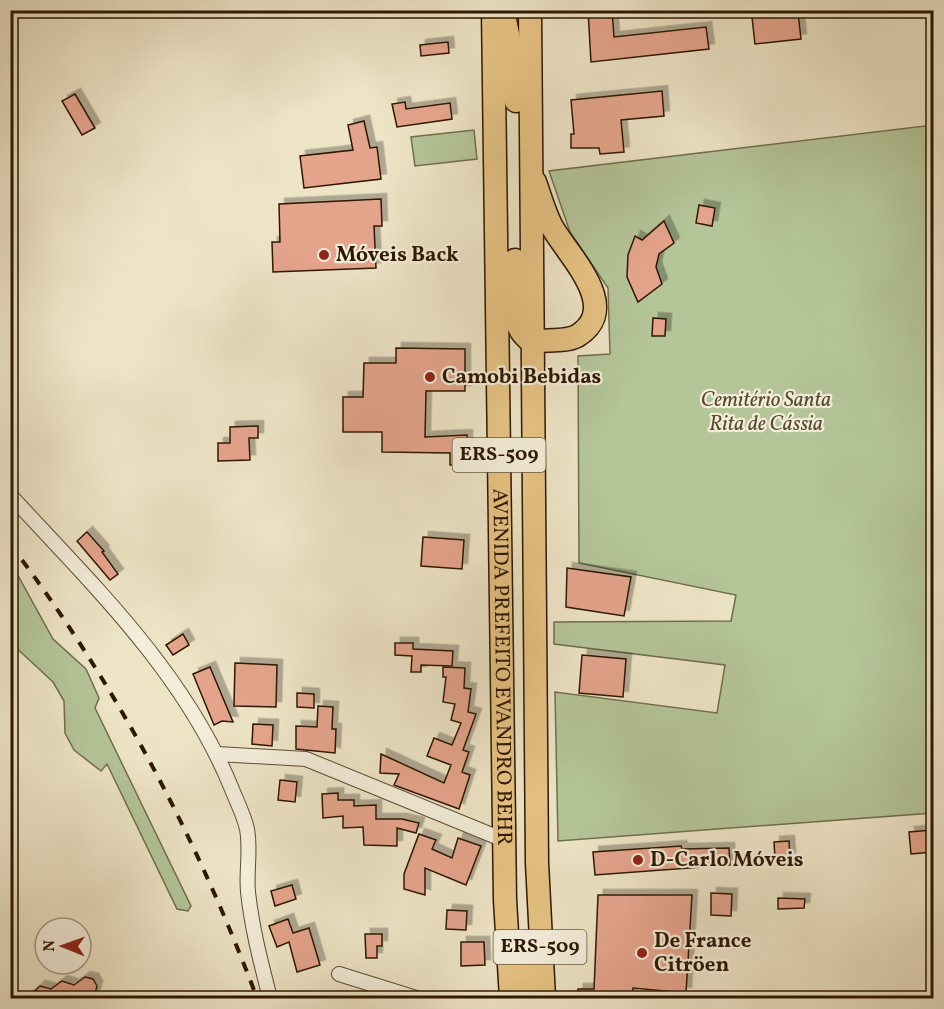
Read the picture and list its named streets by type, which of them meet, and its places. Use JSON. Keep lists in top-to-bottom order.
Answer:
{
  "streets": {
    "highway": ["ERS-509", "AVENIDA PREFEITO EVANDRO BEHR"]
  },
  "parks": ["Cemitério Santa Rita de Cássia"],
  "places": [
    "Móveis Back",
    "Camobi Bebidas",
    "D-Carlo Móveis",
    "De France Citröen"
  ],
  "north": "left"
}
